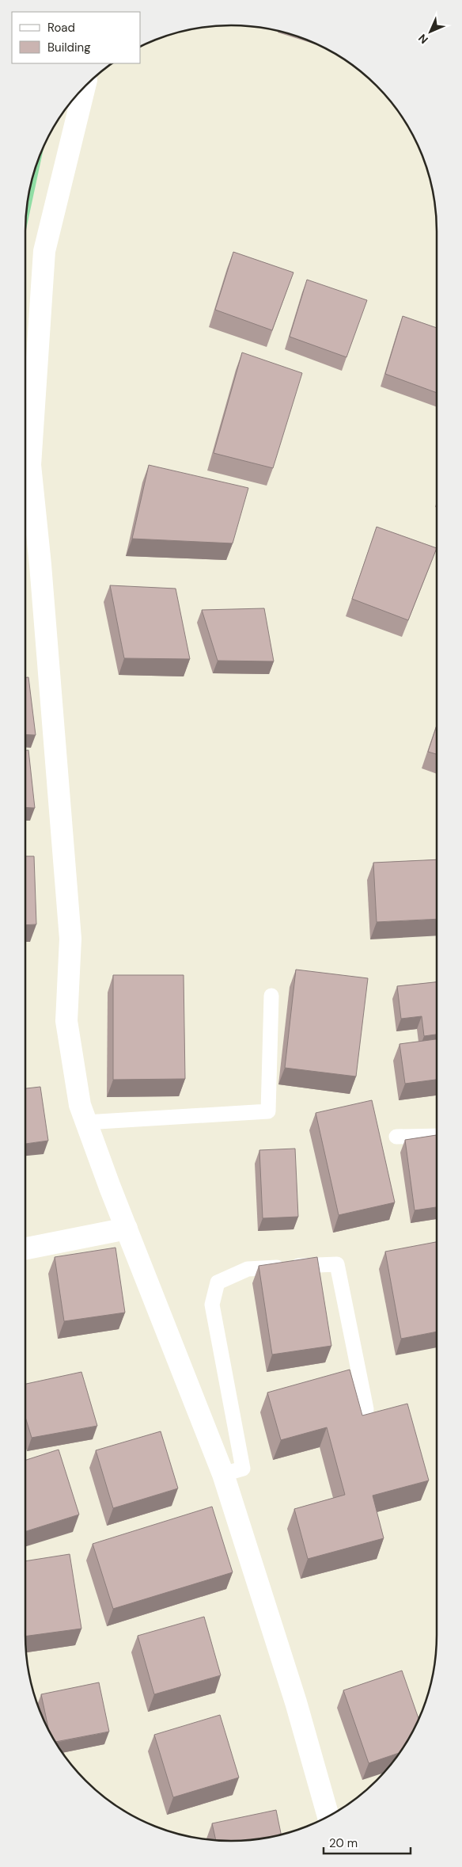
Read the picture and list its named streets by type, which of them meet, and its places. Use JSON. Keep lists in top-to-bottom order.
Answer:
{
  "legend": ["Road", "Building"],
  "scale_bar": "20 m",
  "north": "bottom left"
}
